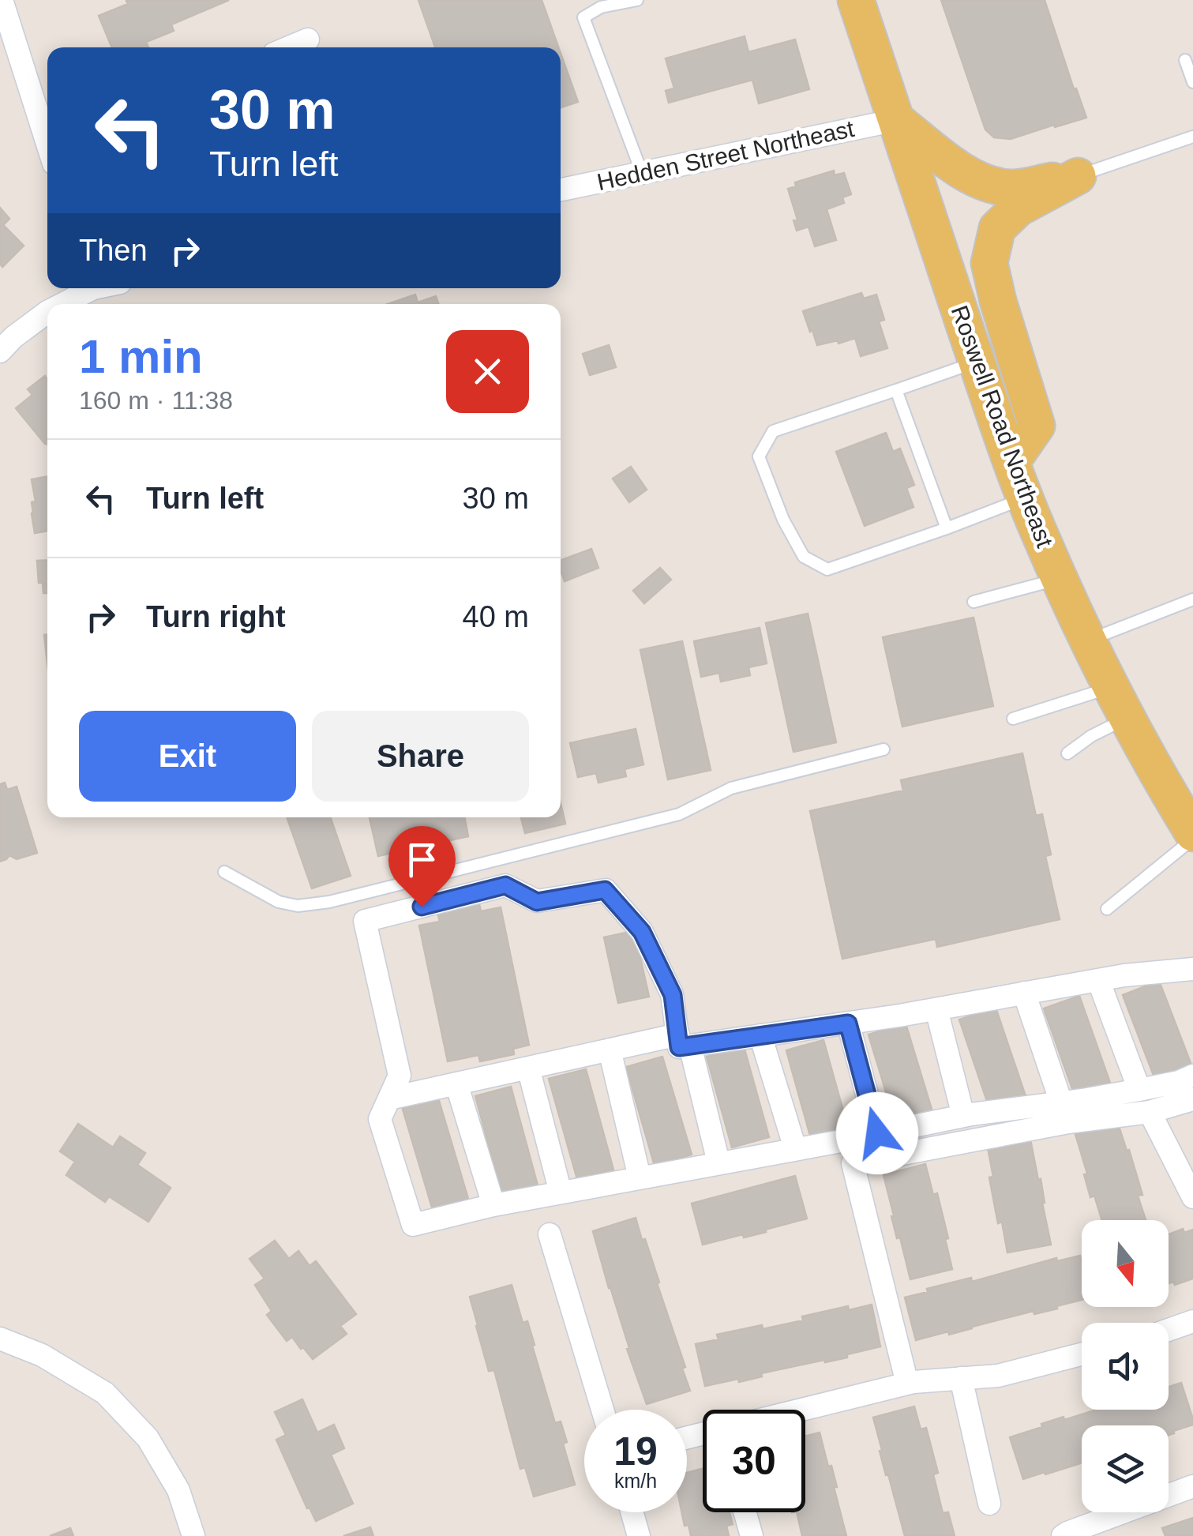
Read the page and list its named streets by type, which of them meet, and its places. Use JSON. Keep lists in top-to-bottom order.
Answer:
{
  "streets": {
    "main road": ["Roswell Road Northeast"],
    "street": ["Hedden Street Northeast"]
  },
  "crossings": [
    ["Hedden Street Northeast", "Roswell Road Northeast"]
  ],
  "north": "bottom",
  "page": {
    "turn": ["30 m", "Turn left"],
    "then": "Then",
    "heading": ["1 min", "160 m · 11:38"],
    "list": [
      {
        "name": "Turn left",
        "value": "30 m"
      },
      {
        "name": "Turn right",
        "value": "40 m"
      }
    ],
    "buttons": ["Exit", "Share"],
    "speed": "19 km/h",
    "limit": "30"
  }
}
